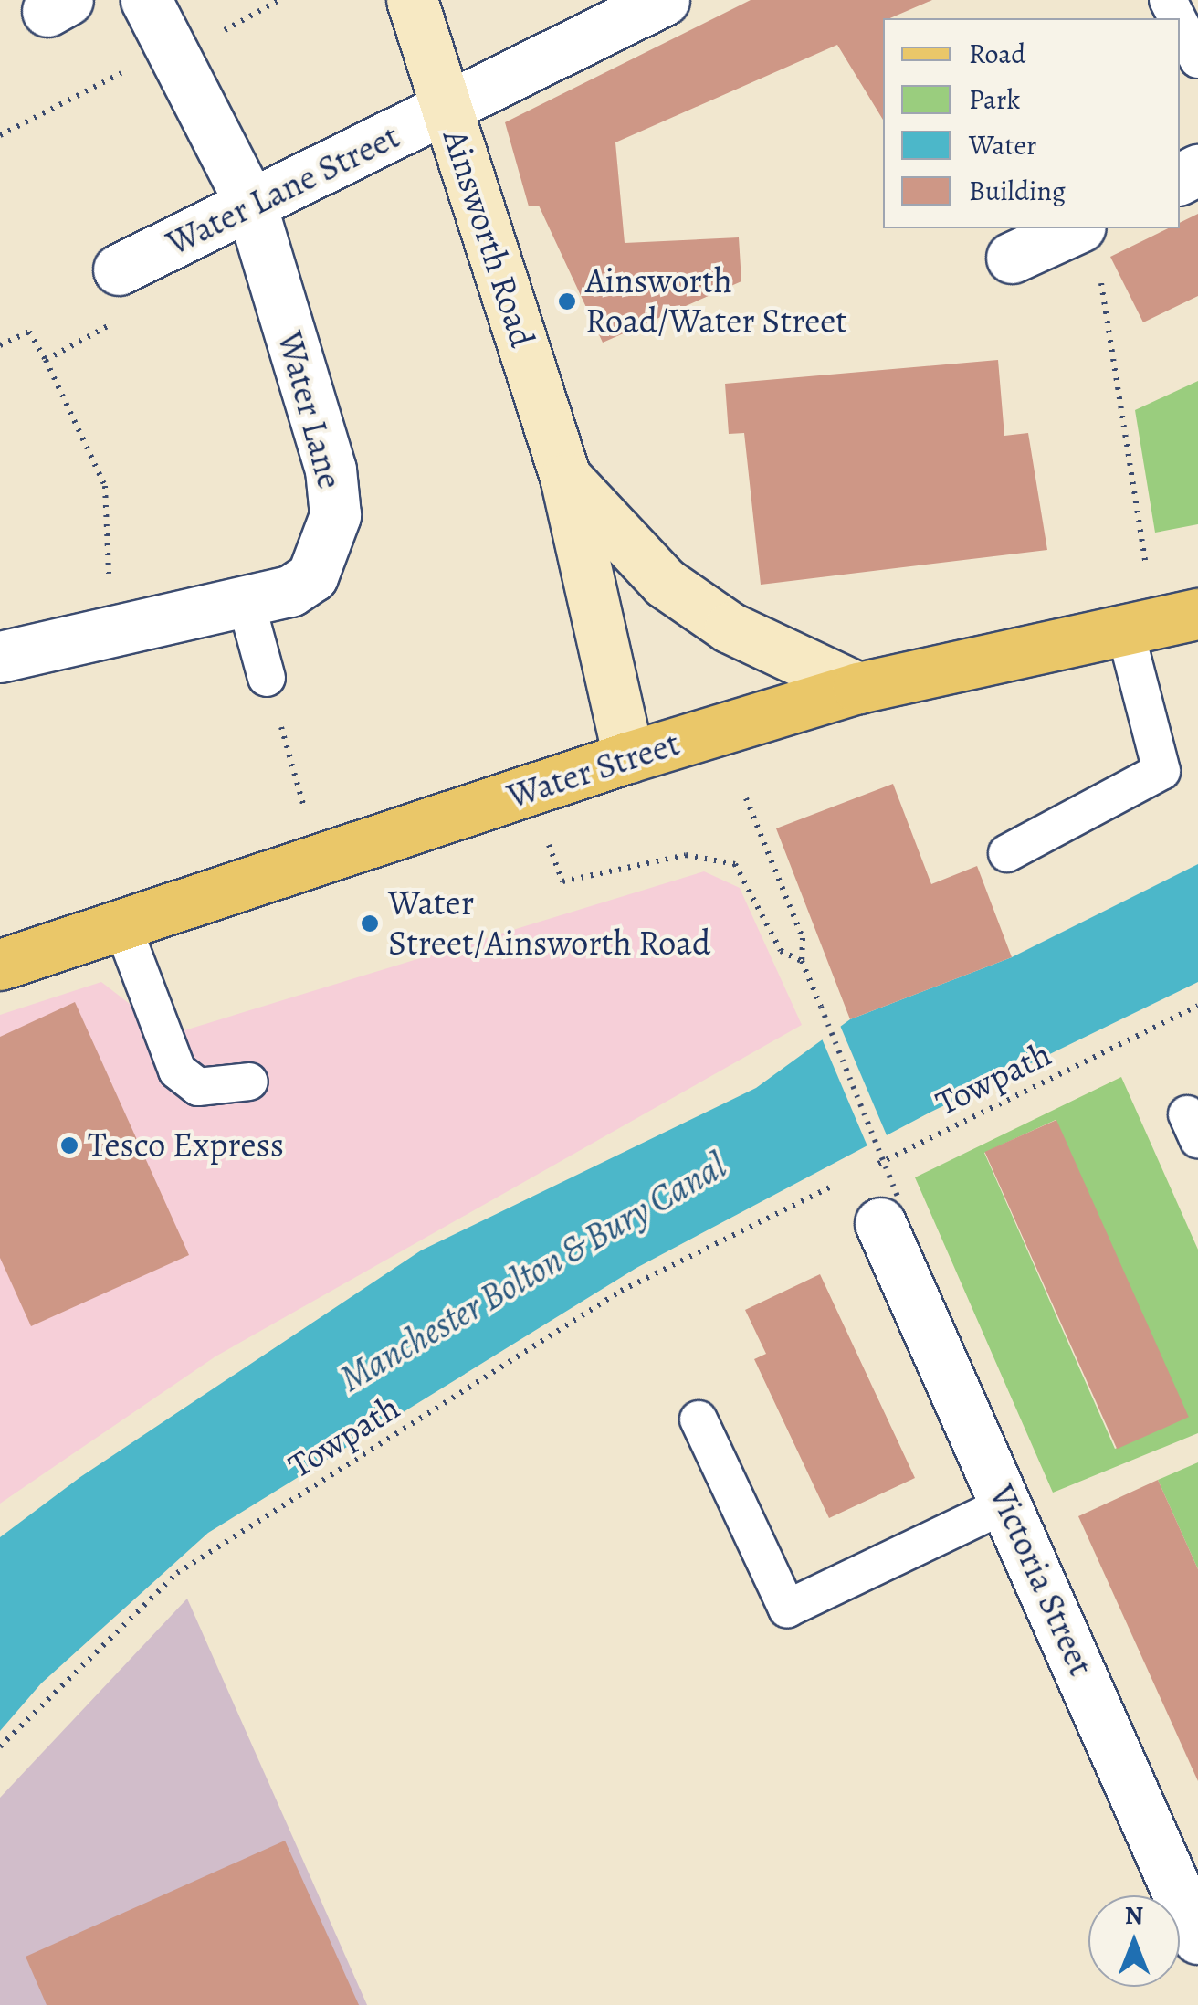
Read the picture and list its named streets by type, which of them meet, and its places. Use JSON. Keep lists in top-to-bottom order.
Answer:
{
  "streets": {
    "main road": ["Ainsworth Road", "Water Street"],
    "street": ["Water Lane Street", "Water Lane", "Victoria Street"],
    "path": ["Towpath"]
  },
  "crossings": [
    ["Water Lane Street", "Ainsworth Road"],
    ["Water Lane Street", "Water Lane"],
    ["Ainsworth Road", "Water Street"]
  ],
  "water": ["Manchester Bolton & Bury Canal"],
  "places": ["Ainsworth Road/Water Street", "Water Street/Ainsworth Road", "Tesco Express"],
  "legend": [
    "Road",
    "Park",
    "Water",
    "Building"
  ],
  "north": "top"
}
